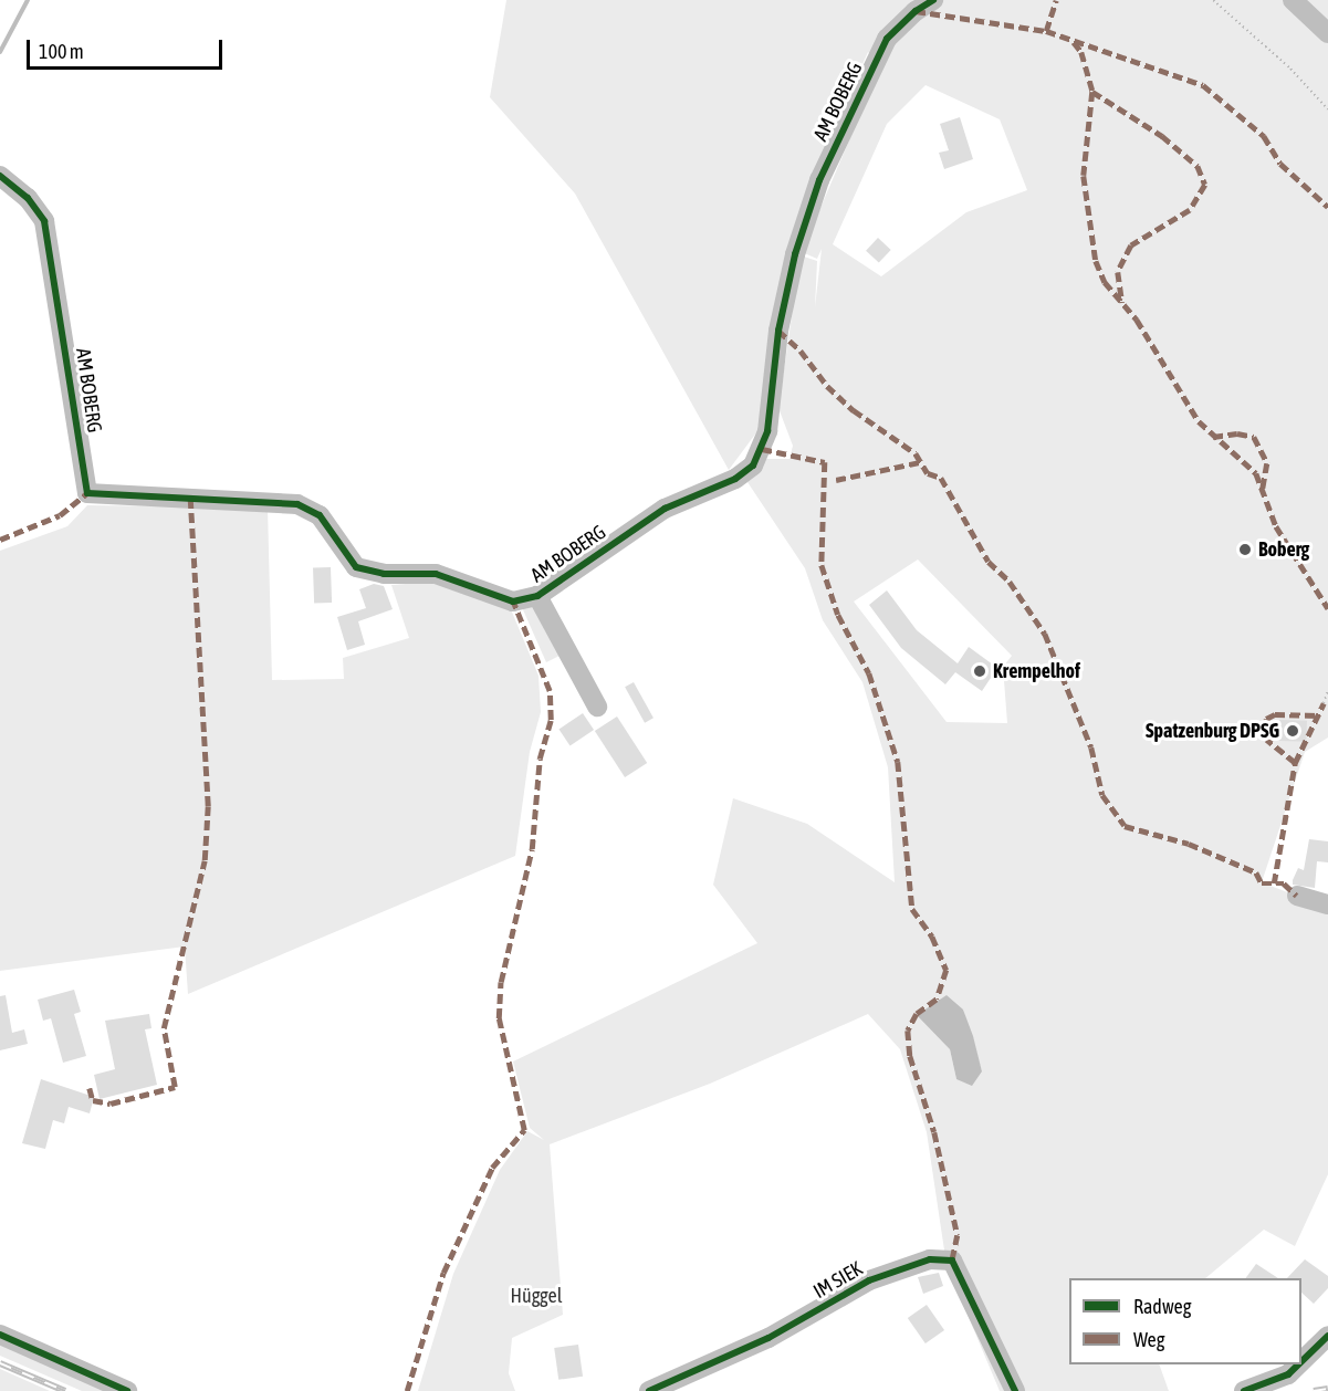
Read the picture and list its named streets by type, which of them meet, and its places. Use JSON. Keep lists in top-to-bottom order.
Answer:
{
  "streets": {
    "street": ["AM BOBERG", "IM SIEK"]
  },
  "parks": ["Hüggel"],
  "places": ["Boberg", "Krempelhof", "Spatzenburg DPSG"],
  "legend": ["Radweg", "Weg"],
  "scale_bar": "100 m"
}
